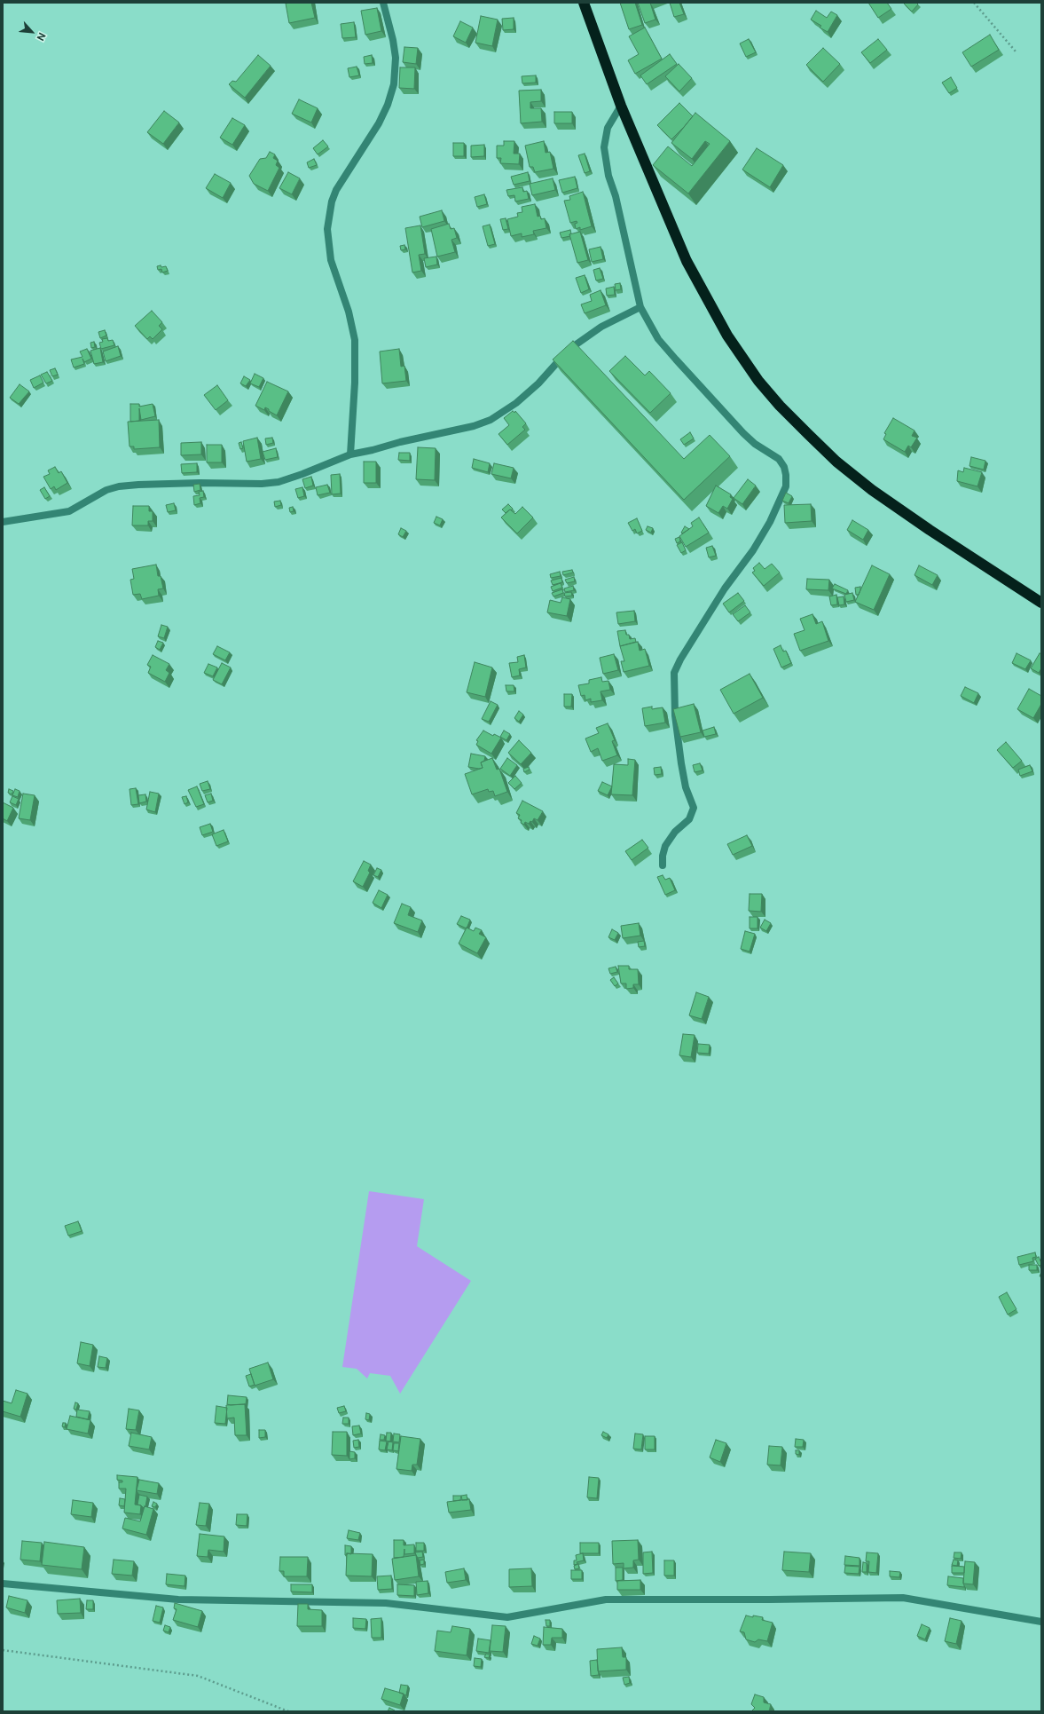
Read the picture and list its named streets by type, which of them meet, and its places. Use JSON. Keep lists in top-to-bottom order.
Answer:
{
  "north": "bottom right"
}
